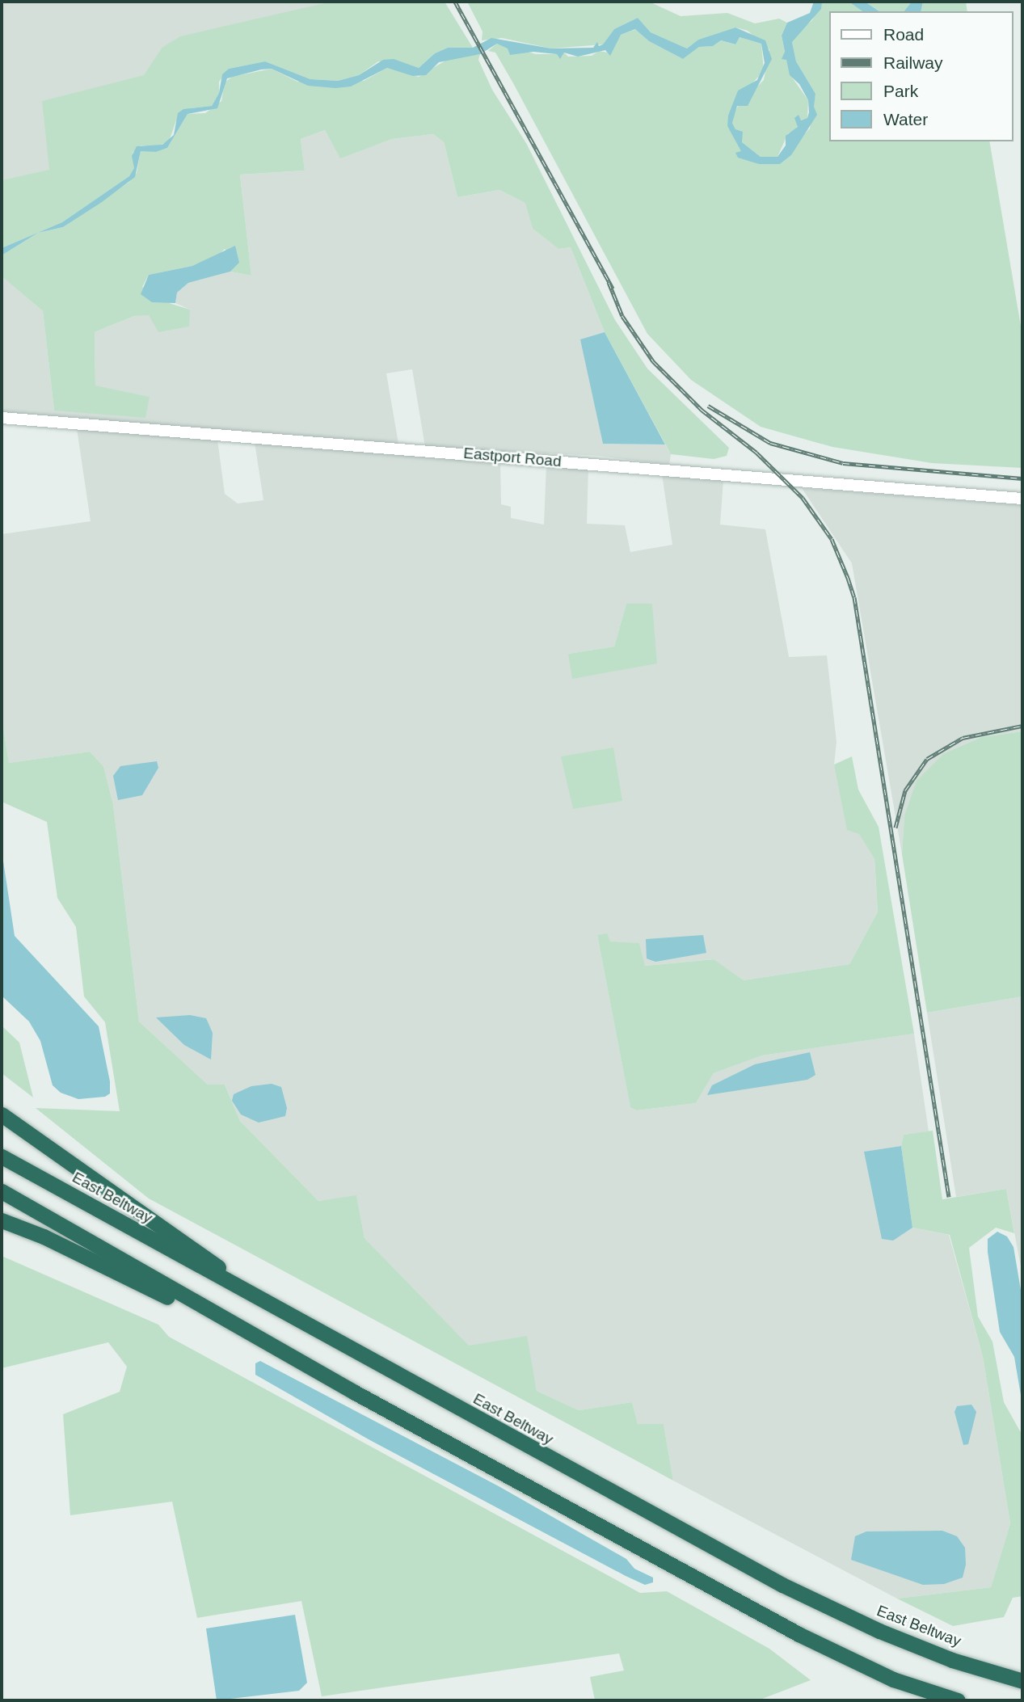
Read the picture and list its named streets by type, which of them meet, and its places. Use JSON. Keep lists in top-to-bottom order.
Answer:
{
  "streets": {
    "highway": ["East Beltway"],
    "street": ["Eastport Road"]
  },
  "legend": [
    "Road",
    "Railway",
    "Park",
    "Water"
  ]
}
